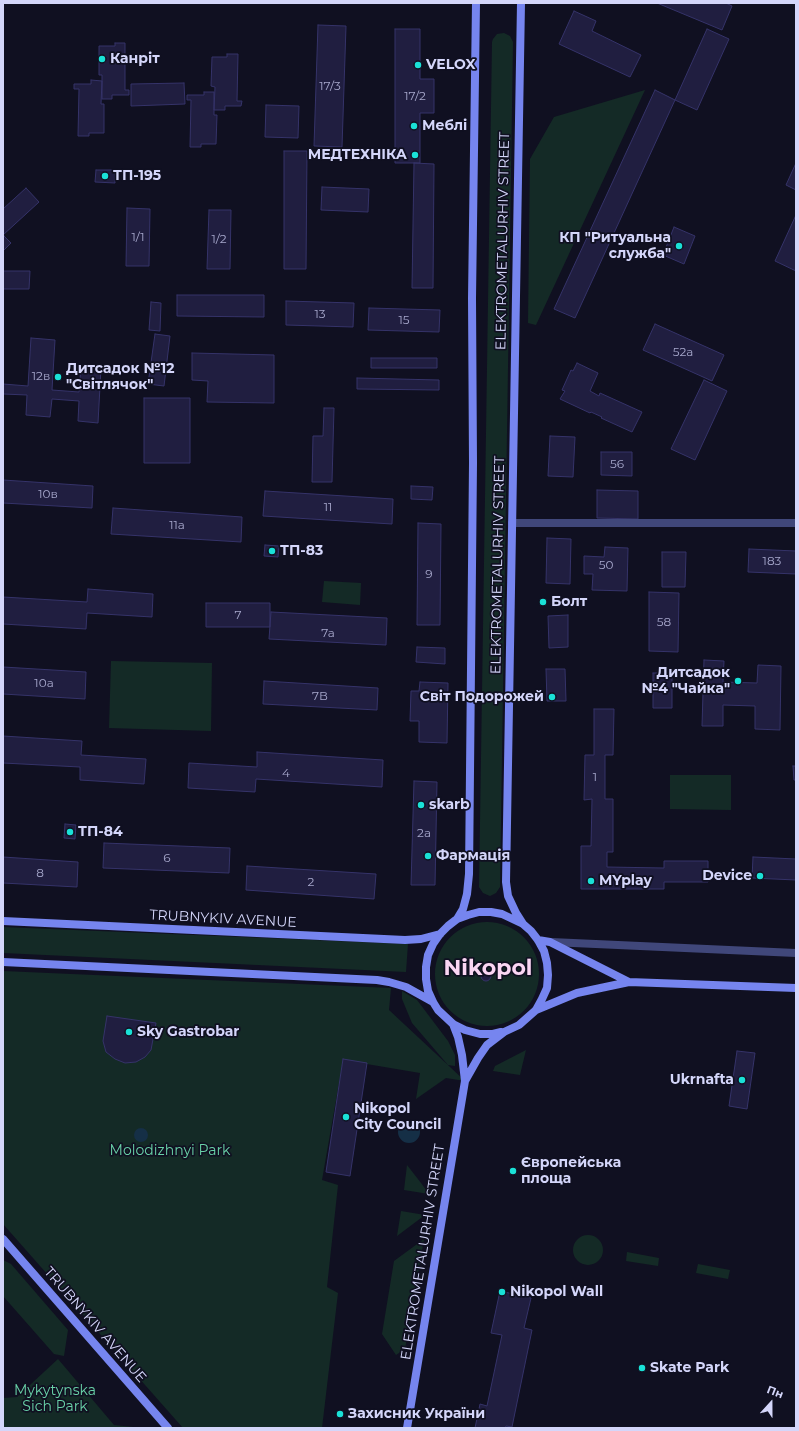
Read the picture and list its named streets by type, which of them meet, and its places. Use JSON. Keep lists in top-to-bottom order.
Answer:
{
  "streets": {
    "main road": ["ELEKTROMETALURHIV STREET", "TRUBNYKIV AVENUE"]
  },
  "crossings": [
    ["ELEKTROMETALURHIV STREET", "TRUBNYKIV AVENUE"]
  ],
  "districts": ["Nikopol"],
  "parks": ["Molodizhnyi Park", "Mykytynska Sich Park"],
  "places": [
    "Канріт",
    "VELOX",
    "Меблі",
    "МЕДТЕХНІКА",
    "ТП-195",
    "КП \"Ритуальна служба\"",
    "Дитсадок №12 \"Світлячок\"",
    "ТП-83",
    "Болт",
    "Дитсадок №4 \"Чайка\"",
    "Світ Подорожей",
    "skarb",
    "ТП-84",
    "Фармація",
    "Device",
    "MYplay",
    "Sky Gastrobar",
    "Ukrnafta",
    "Nikopol City Council",
    "Європейська площа",
    "Nikopol Wall",
    "Skate Park",
    "Захисник України"
  ],
  "house_numbers": [
    "17/3",
    "17/2",
    "1/1",
    "1/2",
    "13",
    "15",
    "52а",
    "12в",
    "56",
    "10в",
    "11",
    "11а",
    "183",
    "50",
    "9",
    "7",
    "58",
    "7а",
    "10а",
    "7В",
    "4",
    "1",
    "2а",
    "6",
    "8",
    "2"
  ],
  "north": "top"
}
